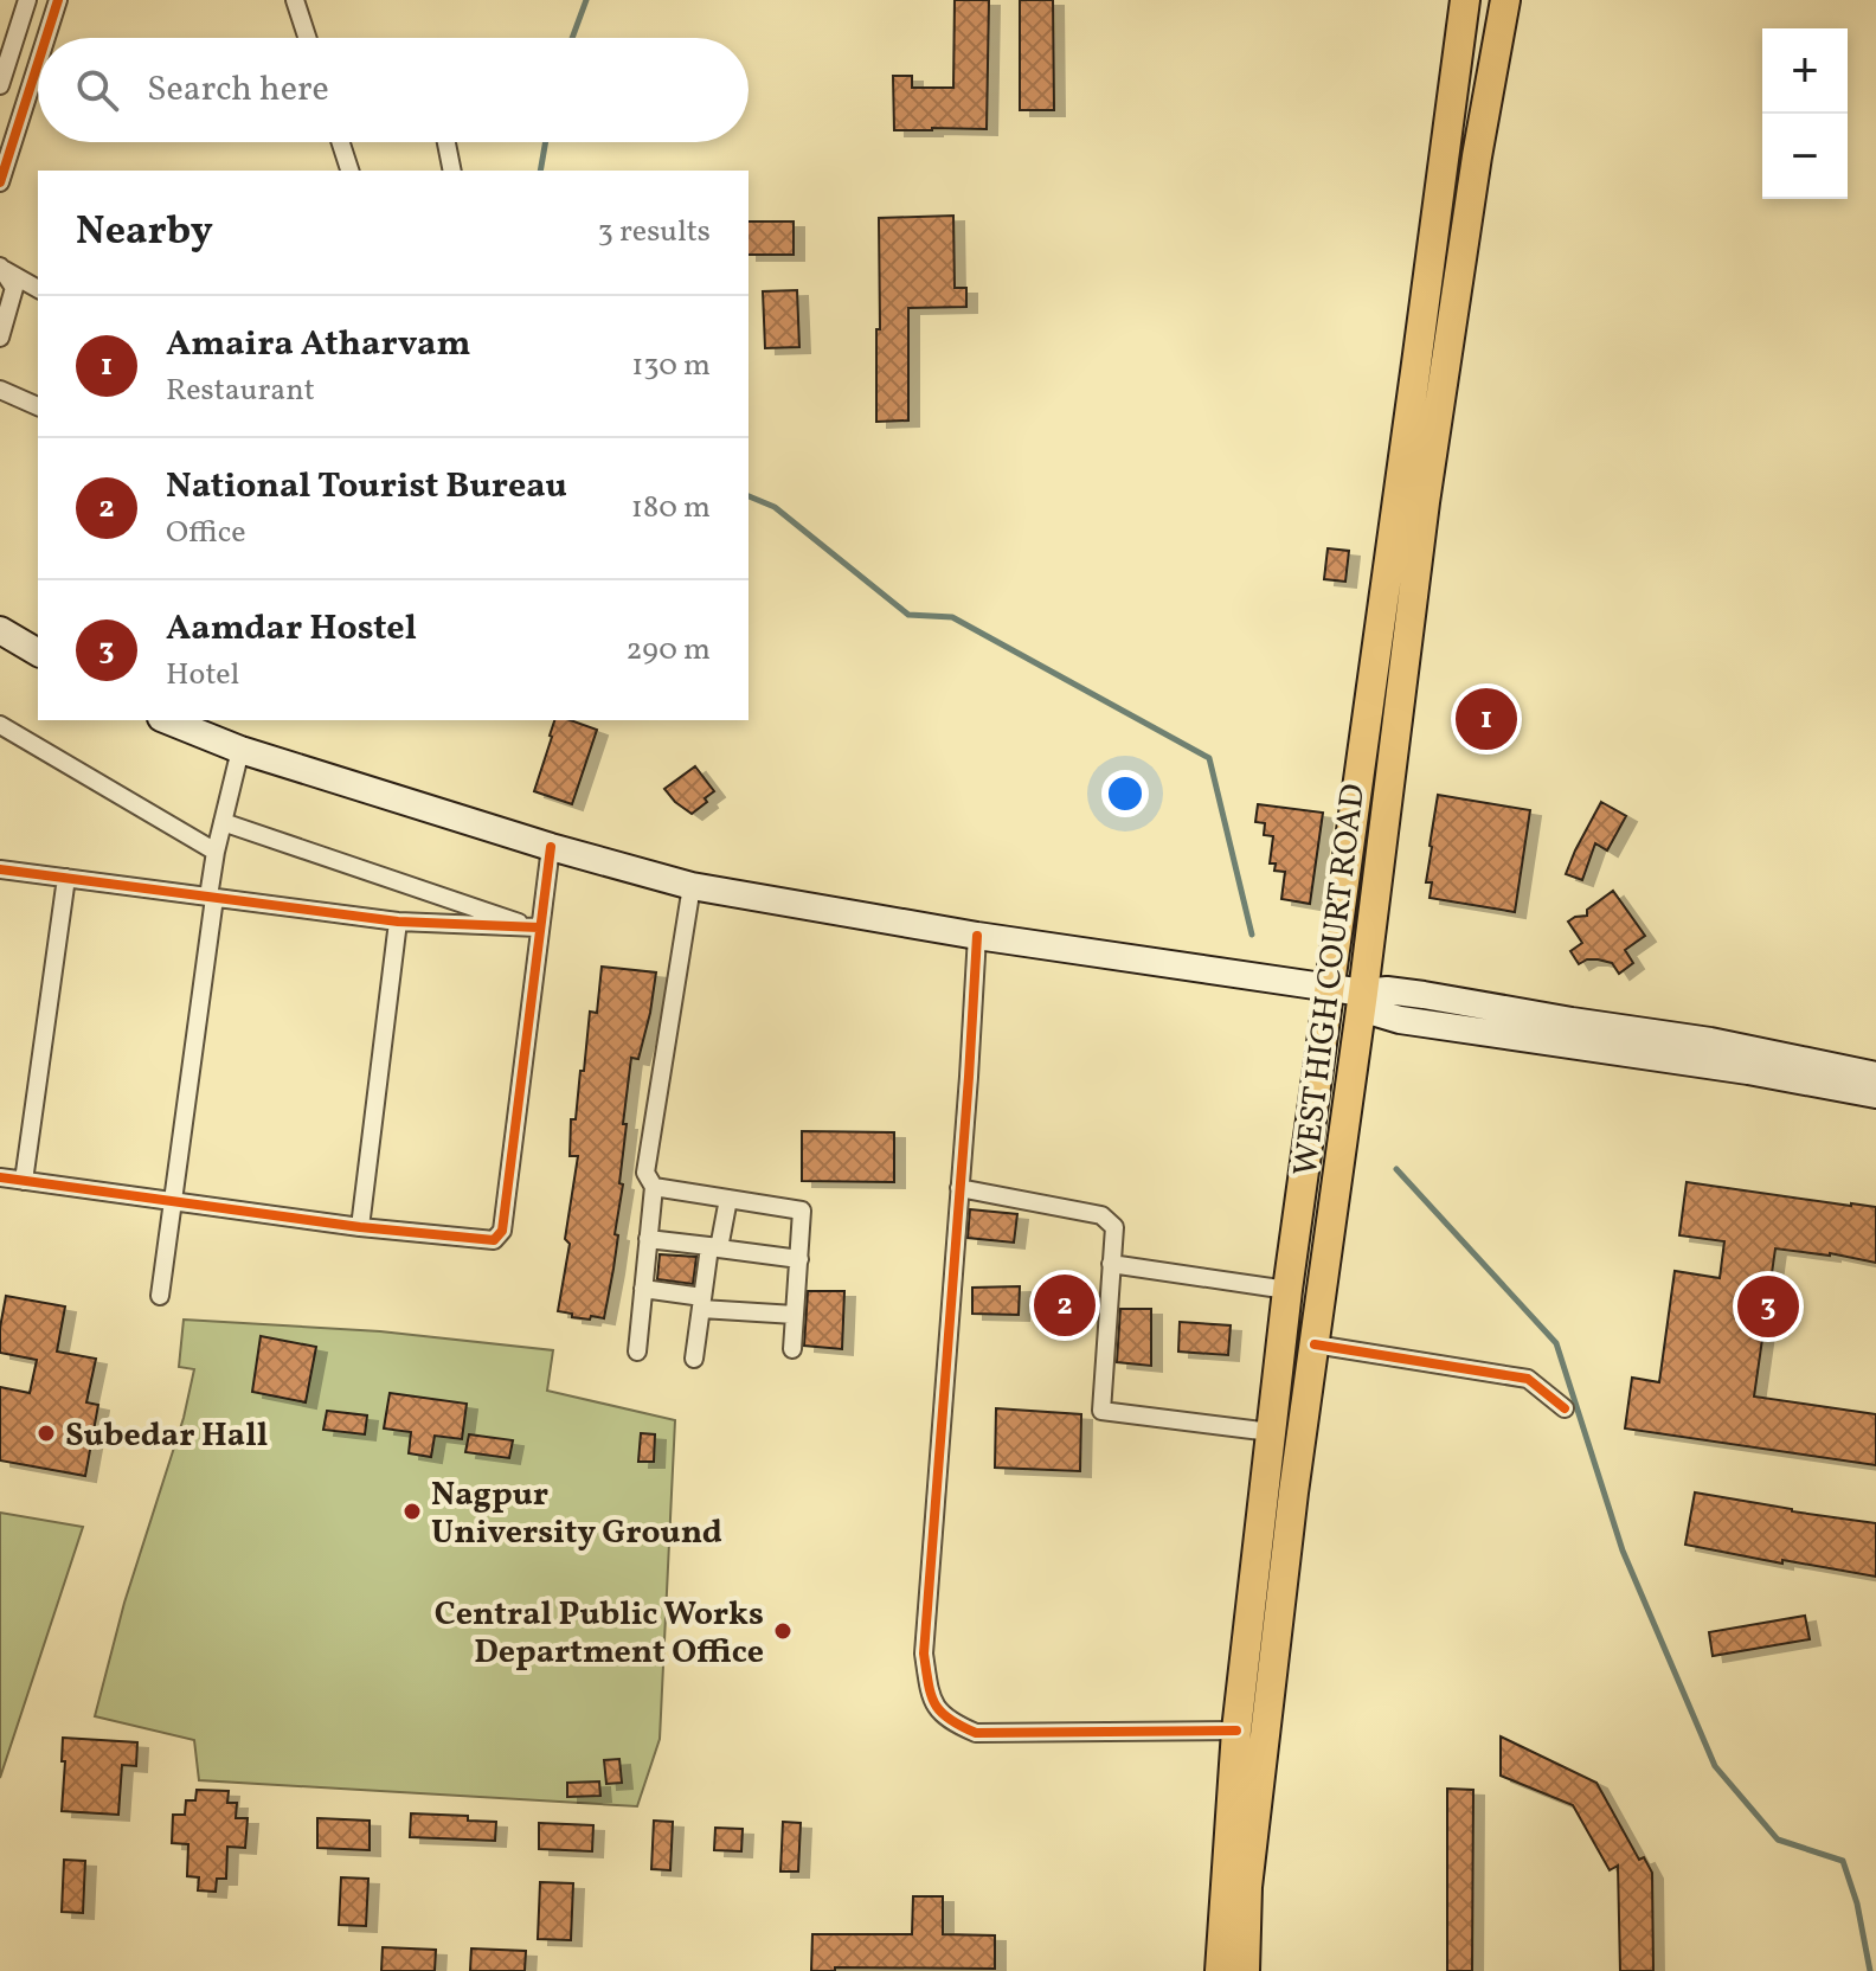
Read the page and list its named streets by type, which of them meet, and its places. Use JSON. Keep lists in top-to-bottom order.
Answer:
{
  "streets": {
    "main road": ["WEST HIGH COURT ROAD"]
  },
  "places": ["Subedar Hall", "Nagpur University Ground", "Central Public Works Department Office"],
  "page": {
    "map_buttons": ["+", "−"],
    "search": "Search here",
    "heading": ["Nearby", "3 results"],
    "list": [
      {
        "mark": "1",
        "name": "Amaira Atharvam",
        "note": "Restaurant",
        "value": "130 m"
      },
      {
        "mark": "2",
        "name": "National Tourist Bureau",
        "note": "Office",
        "value": "180 m"
      },
      {
        "mark": "3",
        "name": "Aamdar Hostel",
        "note": "Hotel",
        "value": "290 m"
      }
    ],
    "pins": ["1", "2", "3"]
  }
}
